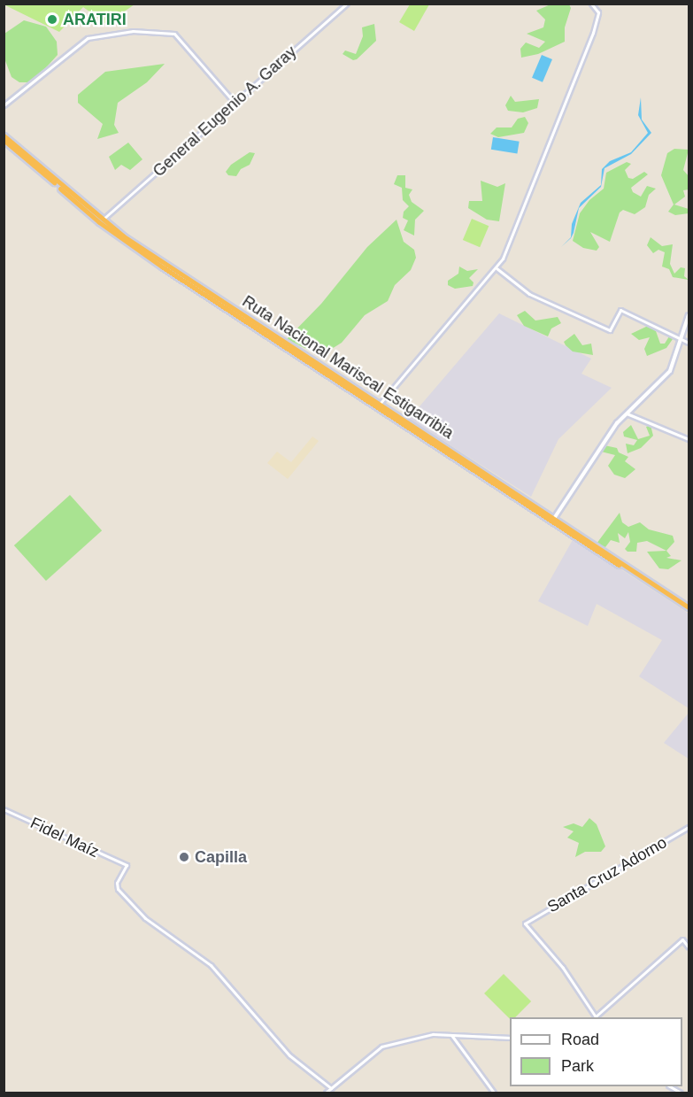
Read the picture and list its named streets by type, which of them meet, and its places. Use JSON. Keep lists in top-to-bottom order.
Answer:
{
  "streets": {
    "highway": ["Ruta Nacional Mariscal Estigarribia"],
    "street": ["General Eugenio A. Garay", "Fidel Maíz", "Santa Cruz Adorno"]
  },
  "crossings": [
    ["General Eugenio A. Garay", "Ruta Nacional Mariscal Estigarribia"]
  ],
  "places": ["ARATIRI", "Capilla"],
  "legend": ["Road", "Park"]
}
